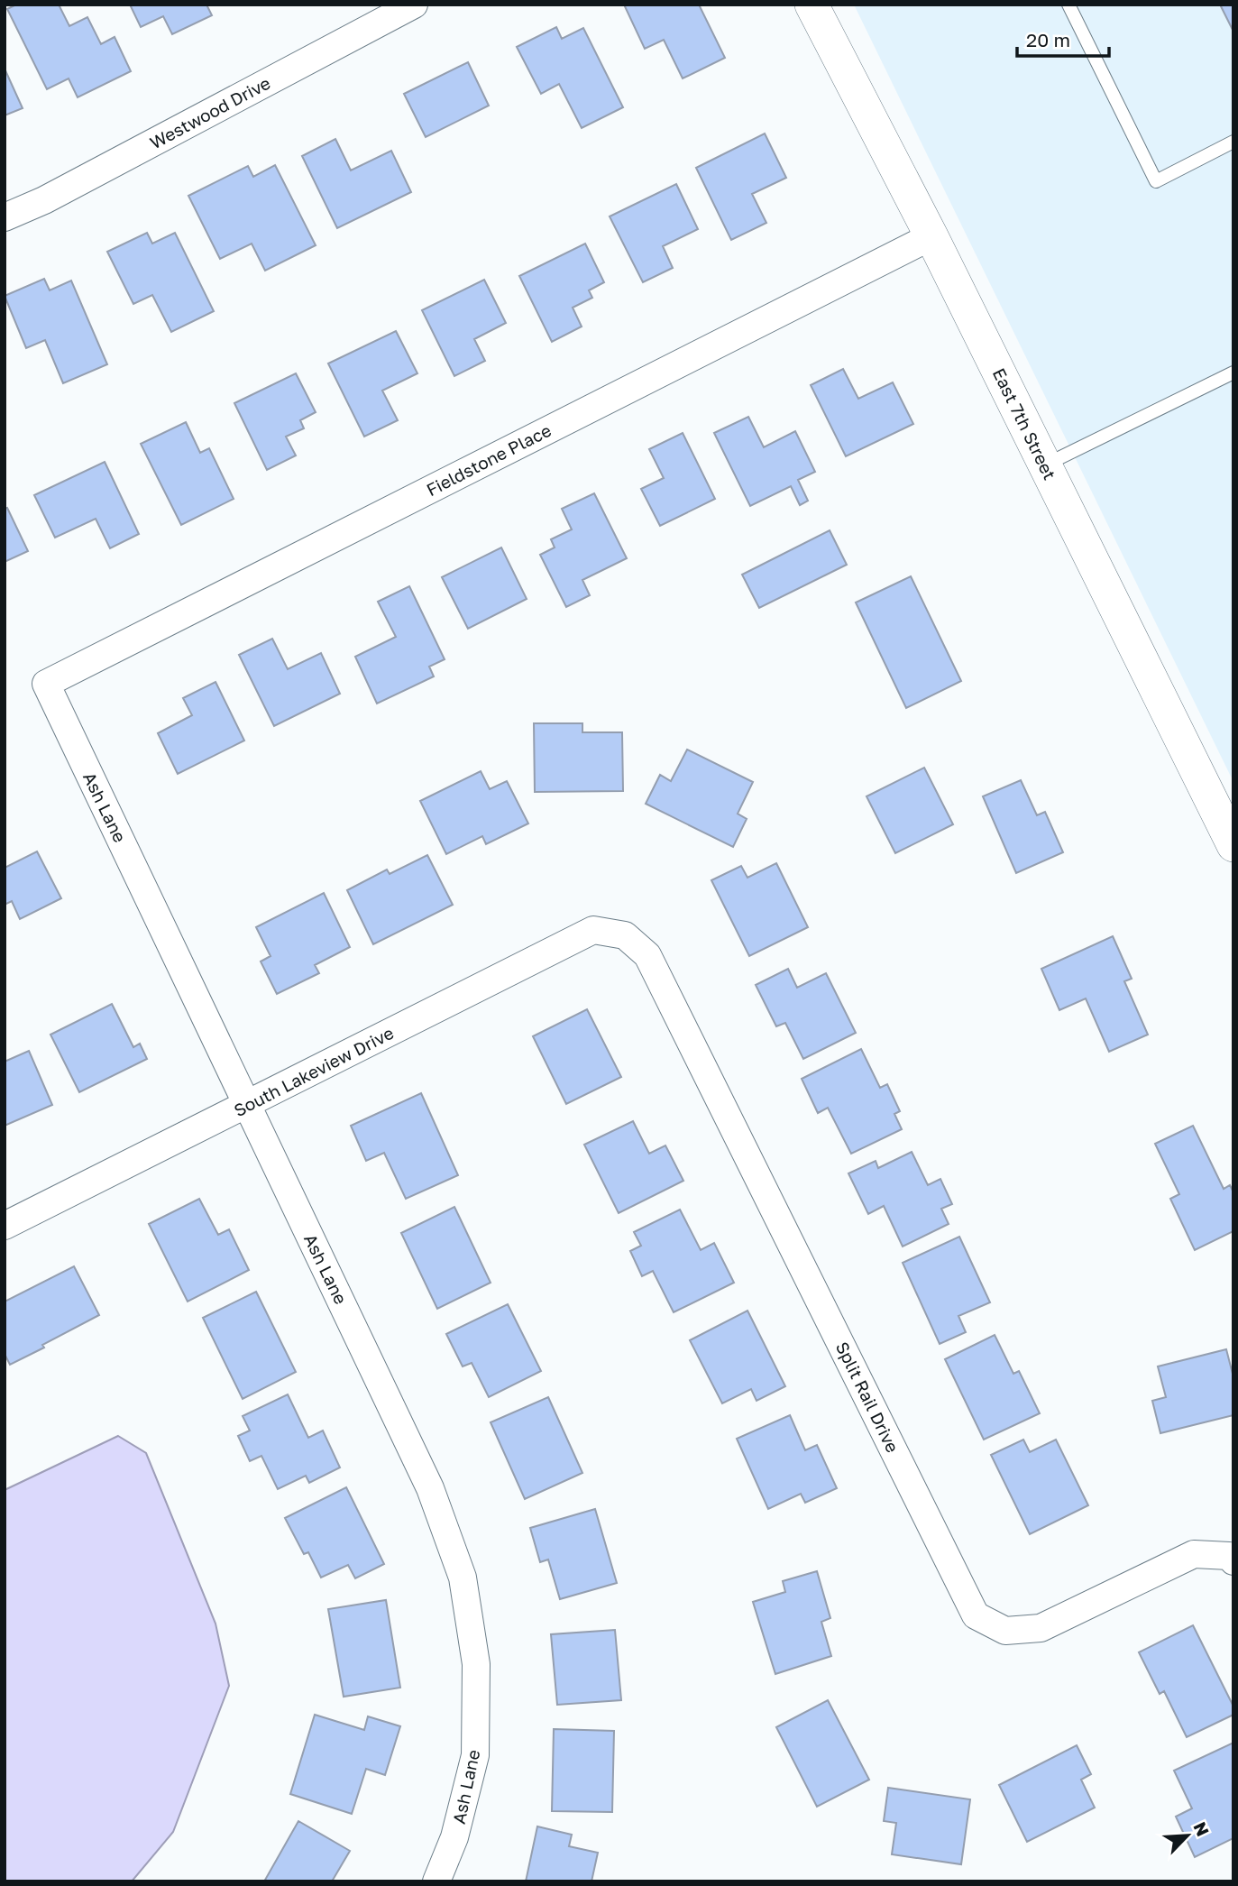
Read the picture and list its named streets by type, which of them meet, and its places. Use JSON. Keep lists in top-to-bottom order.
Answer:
{
  "streets": {
    "street": [
      "Westwood Drive",
      "East 7th Street",
      "Fieldstone Place",
      "Ash Lane",
      "South Lakeview Drive",
      "Split Rail Drive"
    ]
  },
  "crossings": [
    ["East 7th Street", "Fieldstone Place"],
    ["Fieldstone Place", "Ash Lane"],
    ["Ash Lane", "South Lakeview Drive"],
    ["South Lakeview Drive", "Split Rail Drive"]
  ],
  "scale_bar": "20 m",
  "north": "top right"
}
